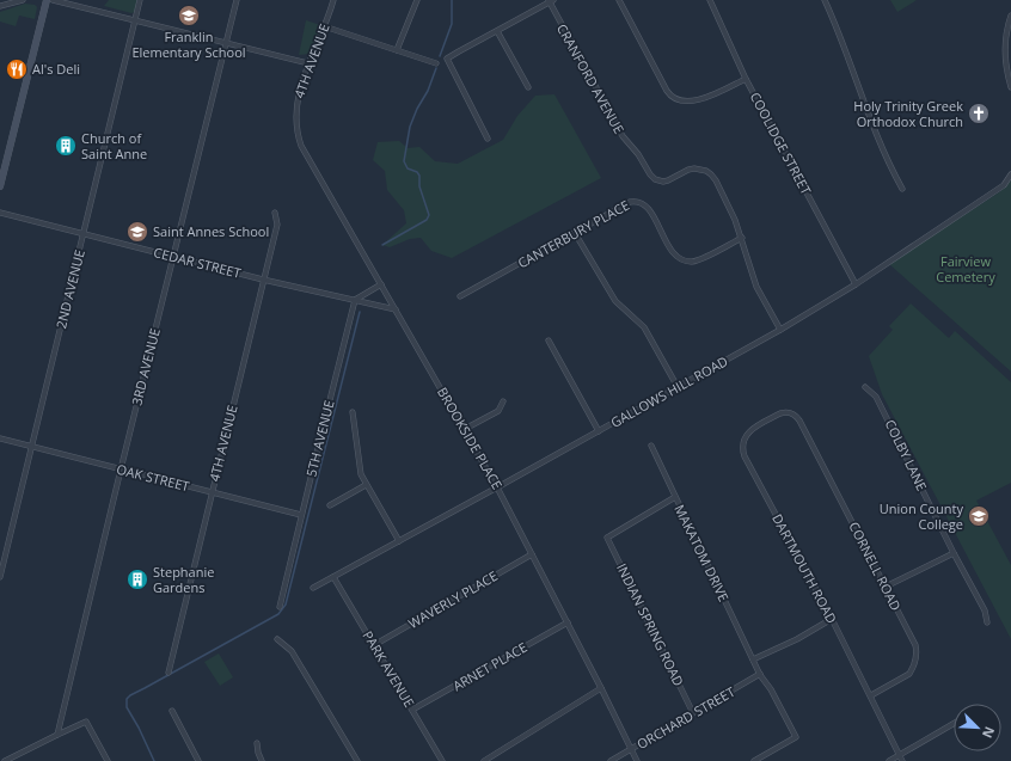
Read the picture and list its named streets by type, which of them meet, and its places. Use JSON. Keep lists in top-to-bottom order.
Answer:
{
  "streets": {
    "street": [
      "4TH AVENUE",
      "CRANFORD AVENUE",
      "COOLIDGE STREET",
      "CANTERBURY PLACE",
      "CEDAR STREET",
      "2ND AVENUE",
      "3RD AVENUE",
      "GALLOWS HILL ROAD",
      "5TH AVENUE",
      "BROOKSIDE PLACE",
      "COLBY LANE",
      "OAK STREET",
      "MAKATOM DRIVE",
      "CORNELL ROAD",
      "DARTMOUTH ROAD",
      "WAVERLY PLACE",
      "INDIAN SPRING ROAD",
      "ARNET PLACE",
      "PARK AVENUE",
      "ORCHARD STREET"
    ]
  },
  "crossings": [
    ["4TH AVENUE", "CEDAR STREET"],
    ["4TH AVENUE", "BROOKSIDE PLACE"],
    ["4TH AVENUE", "OAK STREET"],
    ["CRANFORD AVENUE", "CANTERBURY PLACE"],
    ["COOLIDGE STREET", "GALLOWS HILL ROAD"],
    ["CEDAR STREET", "2ND AVENUE"],
    ["CEDAR STREET", "3RD AVENUE"],
    ["CEDAR STREET", "5TH AVENUE"],
    ["CEDAR STREET", "BROOKSIDE PLACE"],
    ["2ND AVENUE", "OAK STREET"],
    ["3RD AVENUE", "OAK STREET"],
    ["GALLOWS HILL ROAD", "BROOKSIDE PLACE"],
    ["GALLOWS HILL ROAD", "PARK AVENUE"],
    ["5TH AVENUE", "OAK STREET"],
    ["BROOKSIDE PLACE", "WAVERLY PLACE"],
    ["BROOKSIDE PLACE", "ARNET PLACE"],
    ["BROOKSIDE PLACE", "ORCHARD STREET"],
    ["MAKATOM DRIVE", "INDIAN SPRING ROAD"],
    ["MAKATOM DRIVE", "ORCHARD STREET"],
    ["CORNELL ROAD", "DARTMOUTH ROAD"],
    ["WAVERLY PLACE", "PARK AVENUE"],
    ["INDIAN SPRING ROAD", "ORCHARD STREET"],
    ["ARNET PLACE", "PARK AVENUE"]
  ],
  "parks": ["Fairview Cemetery"],
  "places": {
    "school or university": ["Franklin Elementary School", "Saint Annes School", "Union County College"],
    "restaurant": ["Al's Deli"],
    "church": ["Holy Trinity Greek Orthodox Church"],
    "building": ["Church of Saint Anne", "Stephanie Gardens"]
  },
  "north": "bottom right"
}
